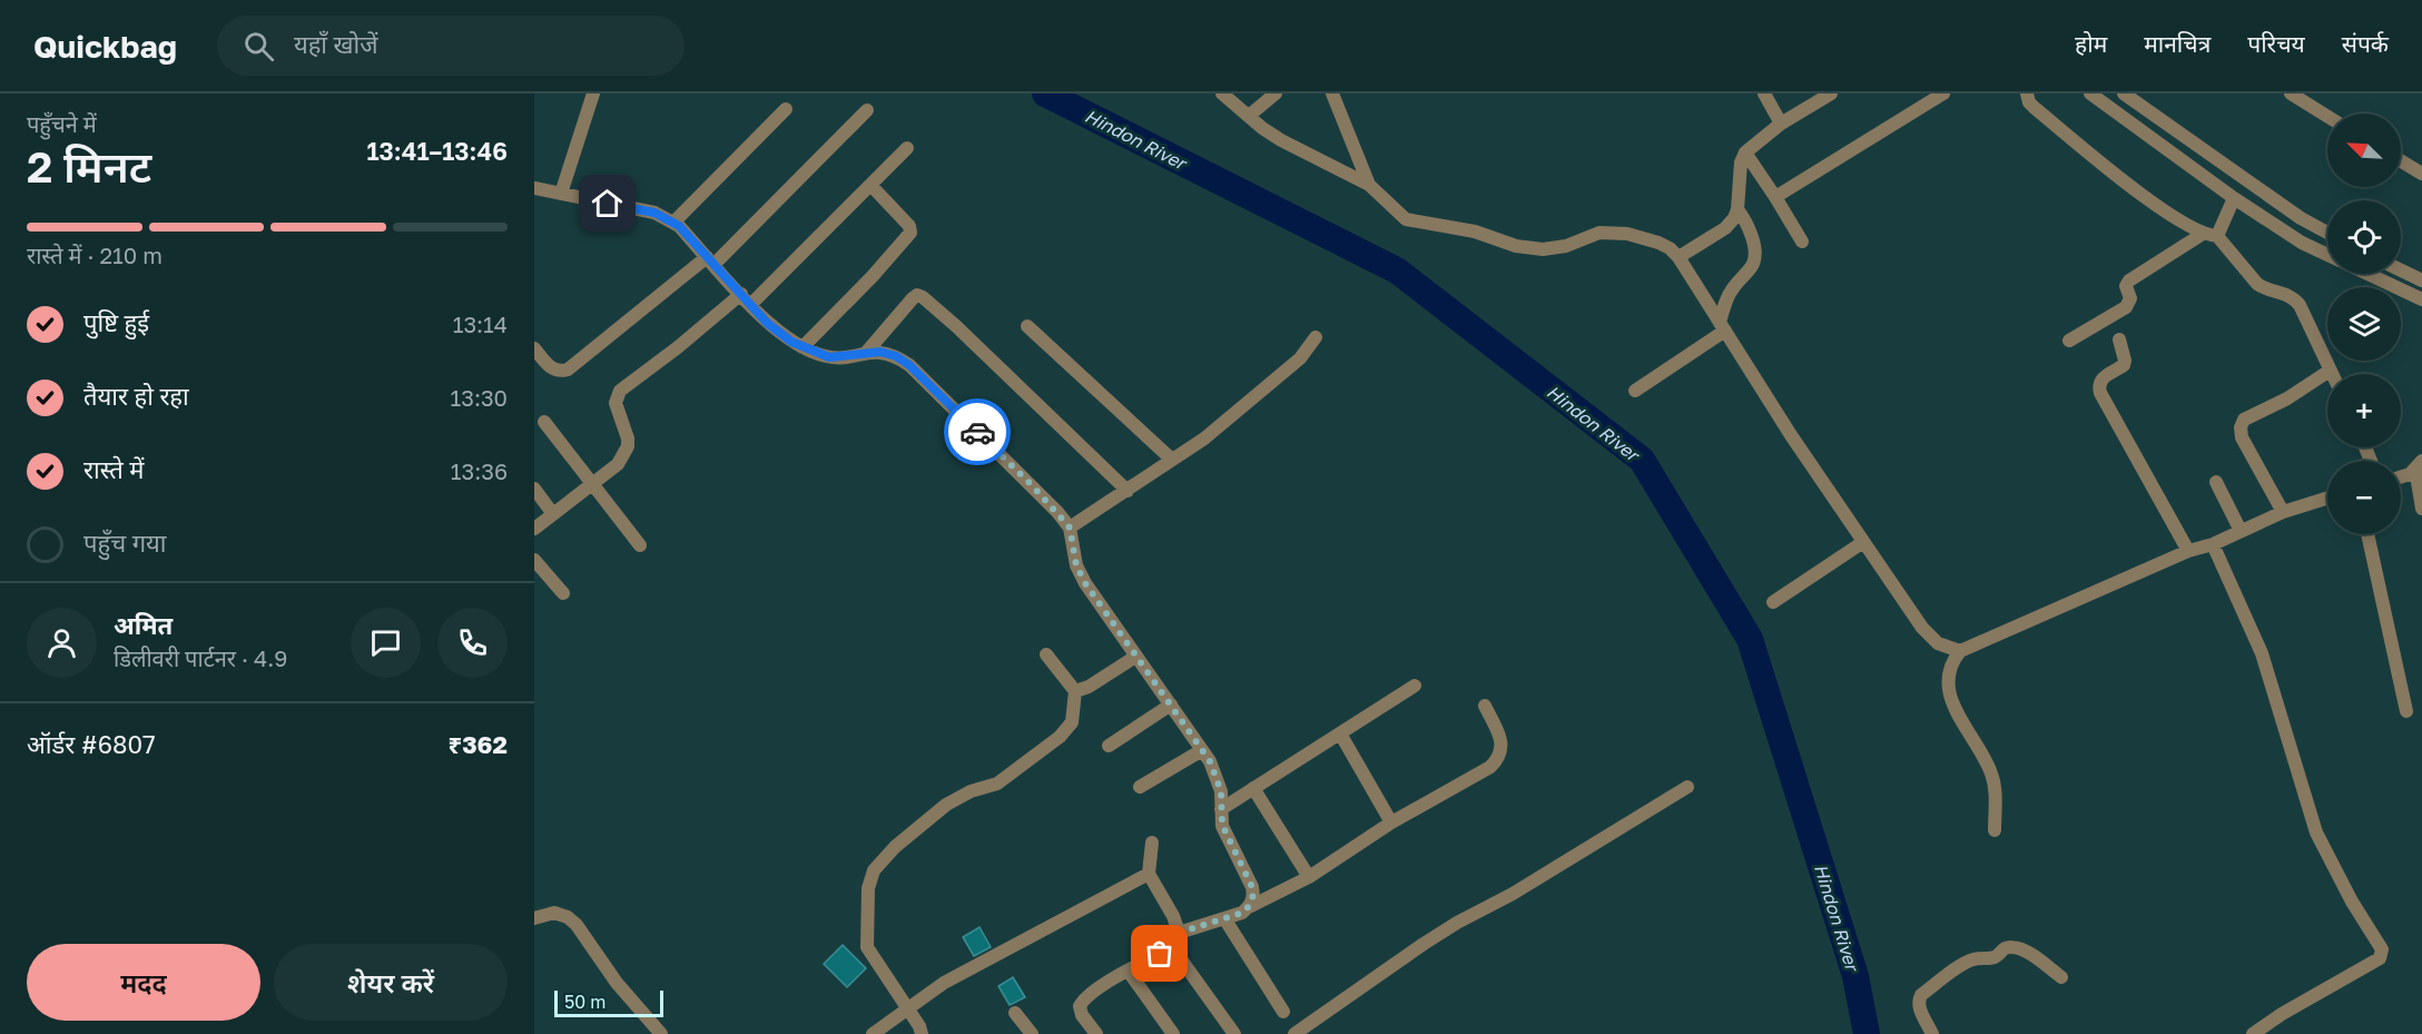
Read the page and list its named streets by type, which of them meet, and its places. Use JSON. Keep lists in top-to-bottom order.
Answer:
{
  "water": ["Hindon River"],
  "scale_bar": "50 m",
  "north": "top left",
  "page": {
    "header": "Quickbag",
    "search": "यहाँ खोजें",
    "nav": [
      "होम",
      "मानचित्र",
      "परिचय",
      "संपर्क"
    ],
    "heading": ["2 मिनट", "पहुँचने में", "13:41–13:46"],
    "panel": [
      "अमित",
      "डिलीवरी पार्टनर · 4.9",
      "ऑर्डर #6807",
      "₹362"
    ],
    "map_buttons": ["+", "−"],
    "bar": "रास्ते में · 210 m",
    "list": [
      ["पुष्टि हुई", "13:14"],
      ["तैयार हो रहा", "13:30"],
      ["रास्ते में", "13:36"],
      "पहुँच गया"
    ],
    "buttons": ["मदद", "शेयर करें"],
    "scale": "50 m"
  }
}
